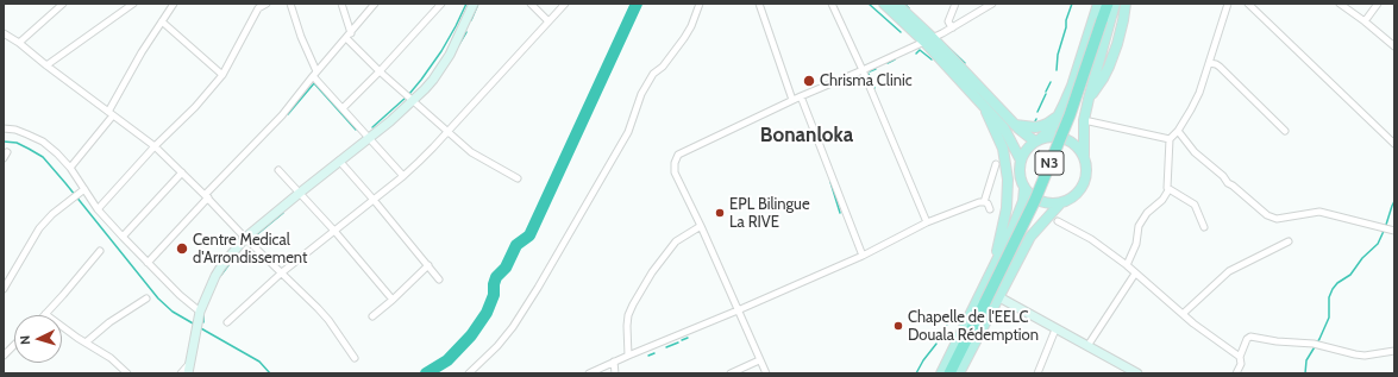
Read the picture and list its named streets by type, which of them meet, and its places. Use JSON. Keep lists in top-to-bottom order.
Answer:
{
  "streets": {
    "highway": ["N3"]
  },
  "districts": ["Bonanloka"],
  "places": [
    "Chrisma Clinic",
    "EPL Bilingue La RIVE",
    "Centre Medical d'Arrondissement",
    "Chapelle de l'EELC Douala Rédemption"
  ],
  "north": "left"
}
